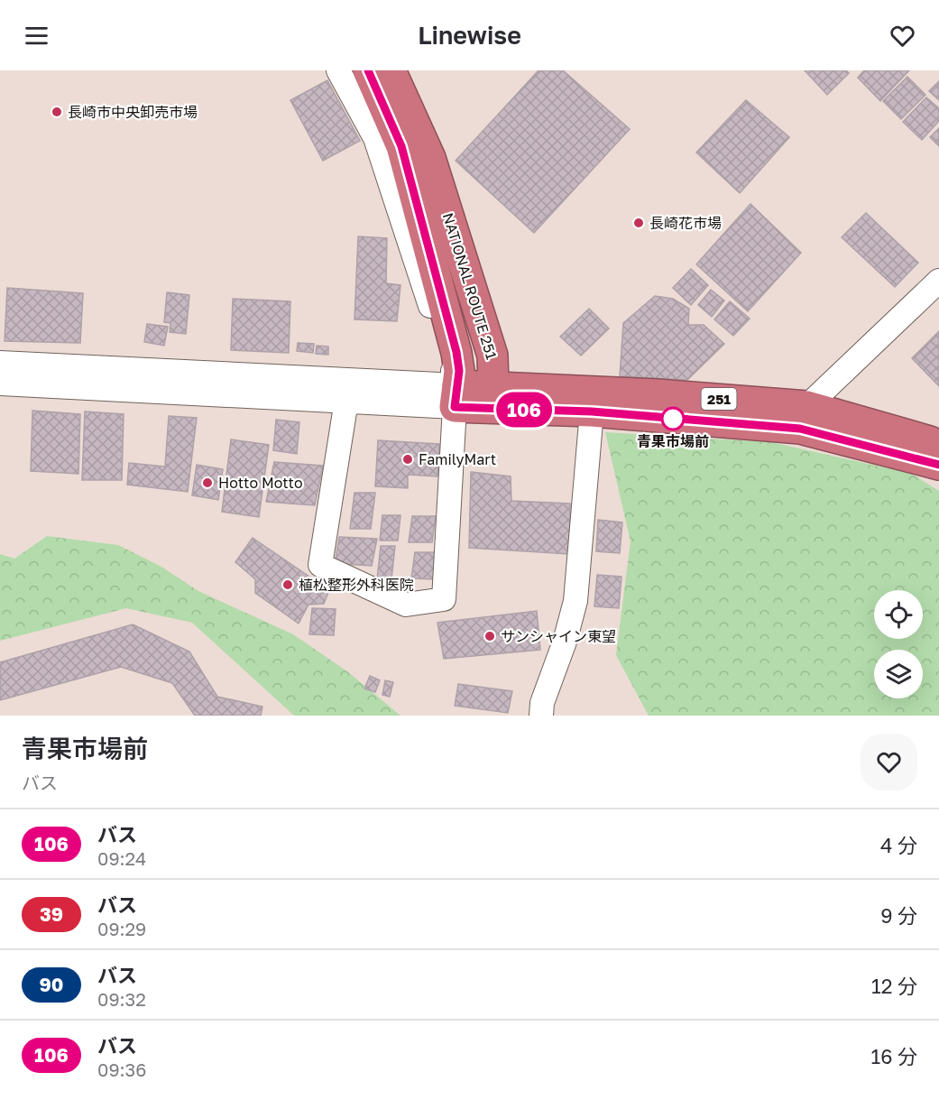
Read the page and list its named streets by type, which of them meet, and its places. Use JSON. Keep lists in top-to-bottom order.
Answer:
{
  "streets": {
    "highway": ["NATIONAL ROUTE 251", "251"]
  },
  "crossings": [
    ["NATIONAL ROUTE 251", "251"]
  ],
  "places": [
    "長崎市中央卸売市場",
    "長崎花市場",
    "青果市場前",
    "FamilyMart",
    "Hotto Motto",
    "植松整形外科医院",
    "サンシャイン東望"
  ],
  "lines": ["bus line 106"],
  "page": {
    "header": "Linewise",
    "on_map": "106",
    "heading": ["青果市場前", "バス"],
    "list": [
      {
        "mark": "106",
        "name": "バス",
        "note": "09:24",
        "value": "4 分"
      },
      {
        "mark": "39",
        "name": "バス",
        "note": "09:29",
        "value": "9 分"
      },
      {
        "mark": "90",
        "name": "バス",
        "note": "09:32",
        "value": "12 分"
      },
      {
        "mark": "106",
        "name": "バス",
        "note": "09:36",
        "value": "16 分"
      }
    ]
  }
}
